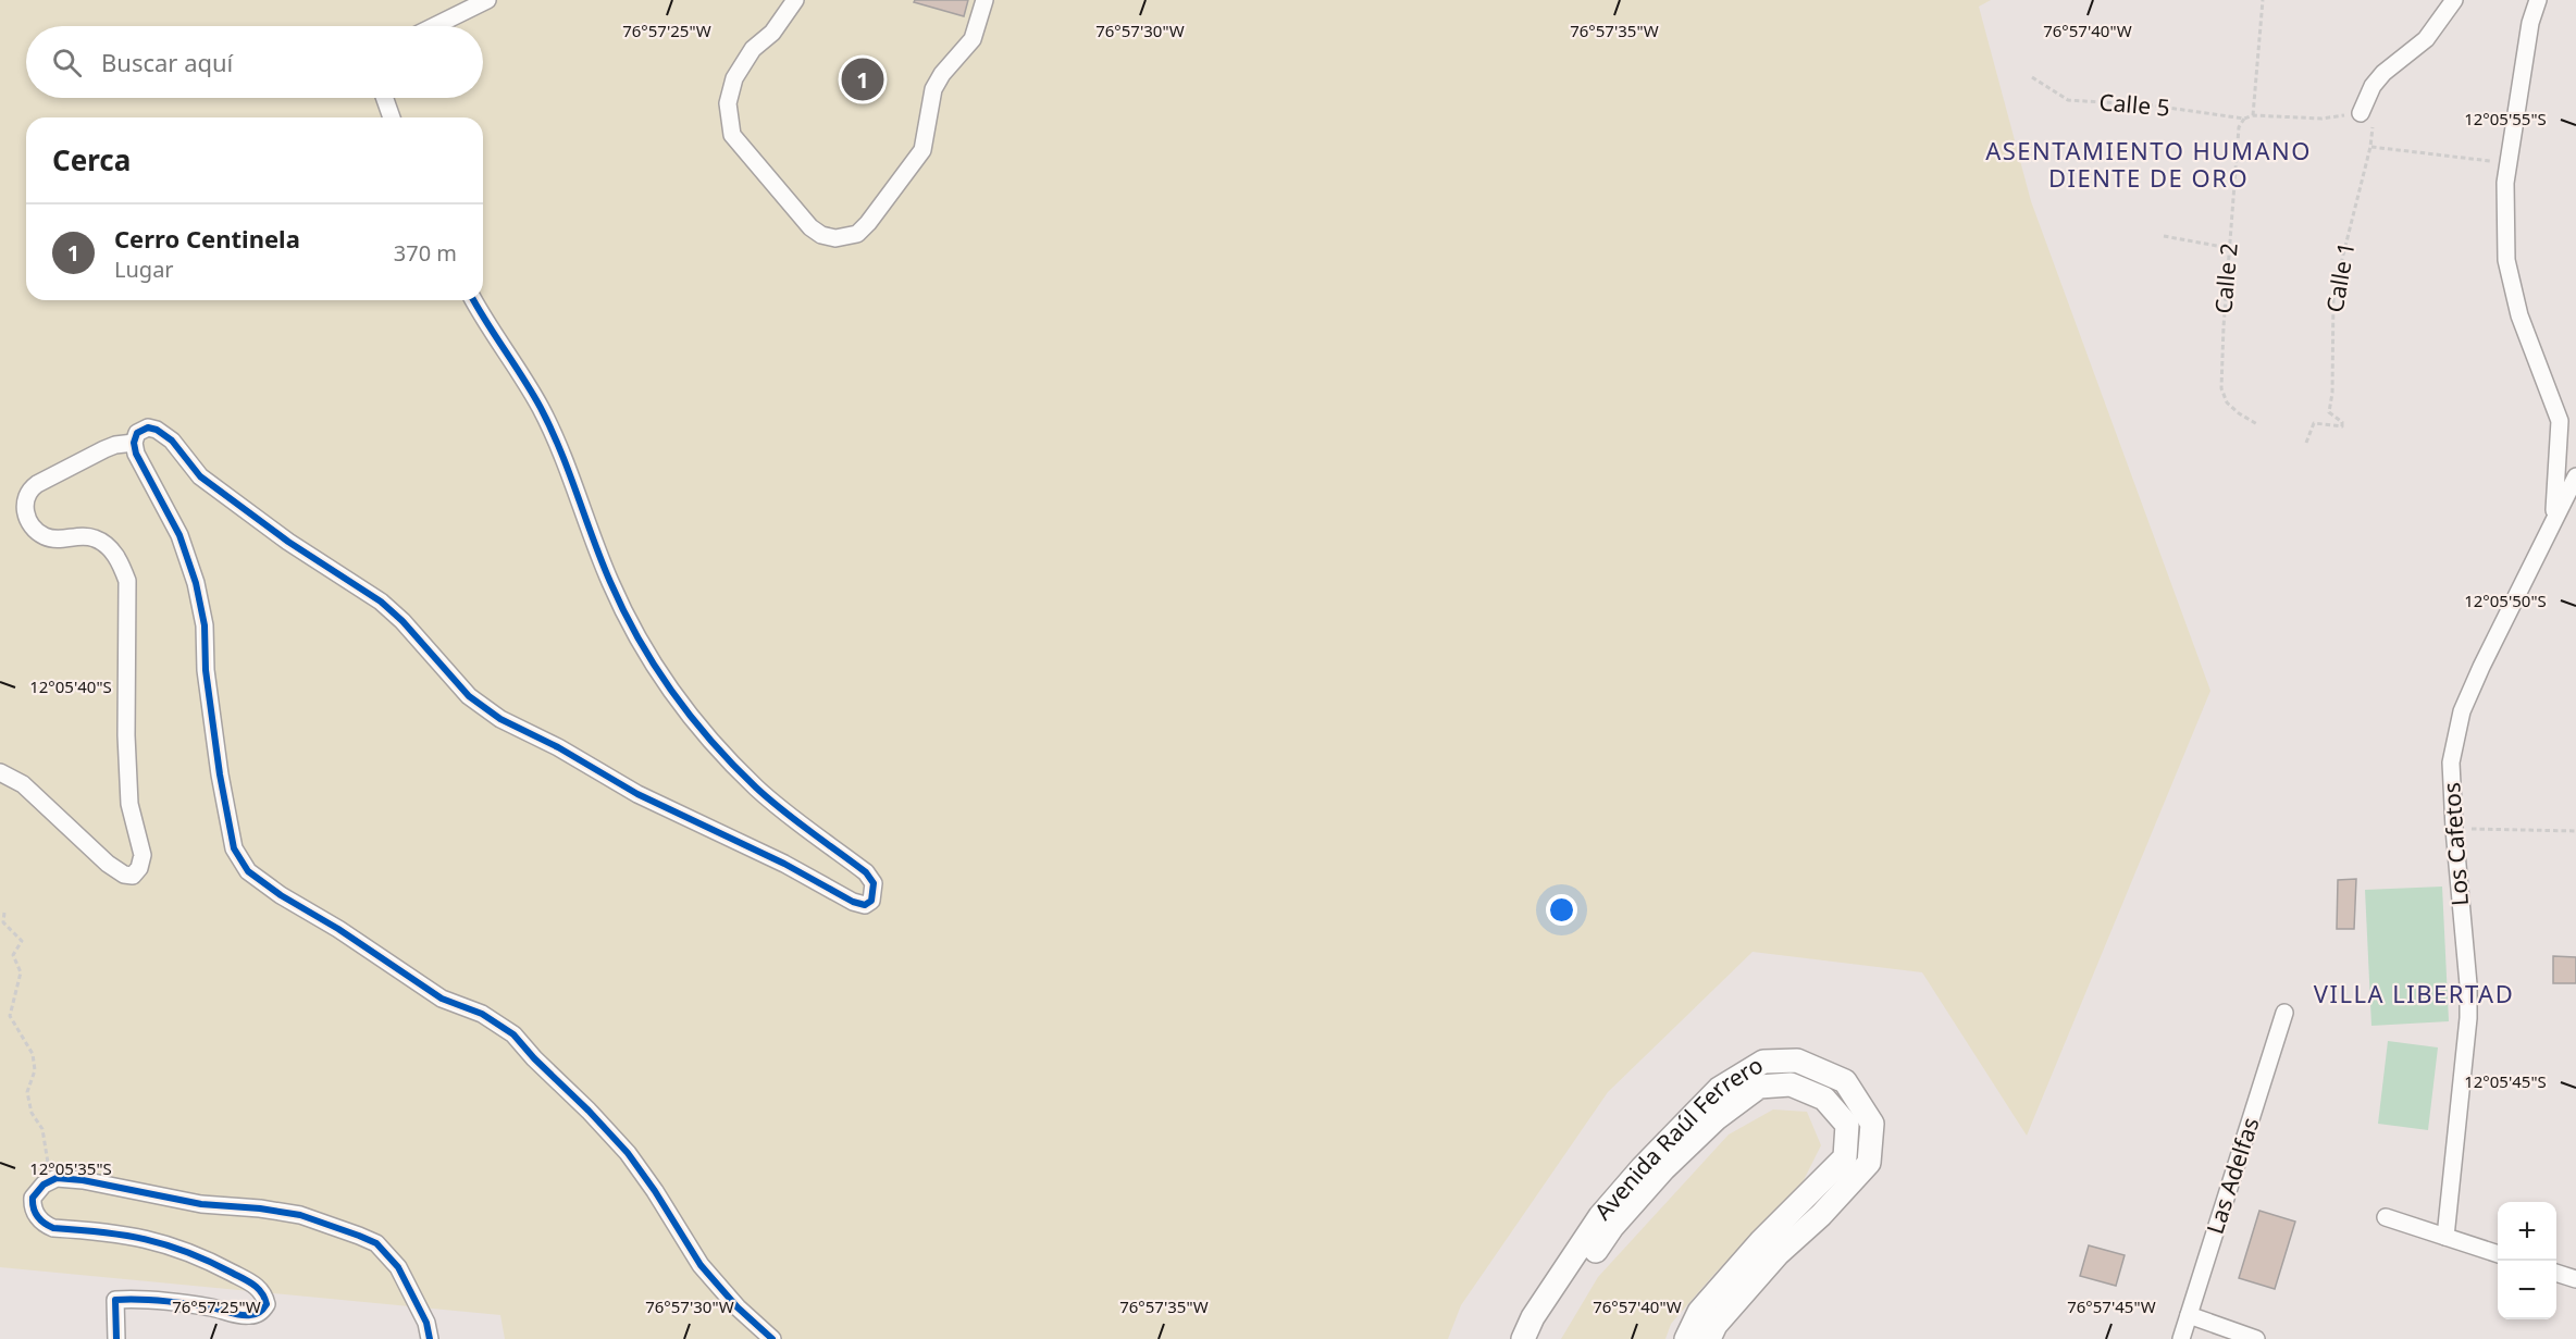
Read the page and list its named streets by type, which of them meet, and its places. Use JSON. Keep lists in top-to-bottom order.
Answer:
{
  "streets": {
    "main road": ["Avenida Raúl Ferrero"],
    "street": ["Los Cafetos", "Las Adelfas"],
    "path": ["Calle 5", "Calle 1", "Calle 2"]
  },
  "crossings": [
    ["Calle 5", "Calle 2"]
  ],
  "districts": ["ASENTAMIENTO HUMANO DIENTE DE ORO", "VILLA LIBERTAD"],
  "page": {
    "search": "Buscar aquí",
    "pins": "1",
    "heading": "Cerca",
    "list": [
      {
        "mark": "1",
        "name": "Cerro Centinela",
        "note": "Lugar",
        "value": "370 m"
      }
    ],
    "map_buttons": ["+", "−"]
  },
  "coordinates": [
    "76°57'30\"W",
    "76°57'35\"W",
    "76°57'25\"W",
    "76°57'40\"W",
    "12°05'55\"S",
    "12°05'50\"S",
    "12°05'40\"S",
    "12°05'45\"S",
    "12°05'35\"S",
    "76°57'45\"W"
  ]
}
